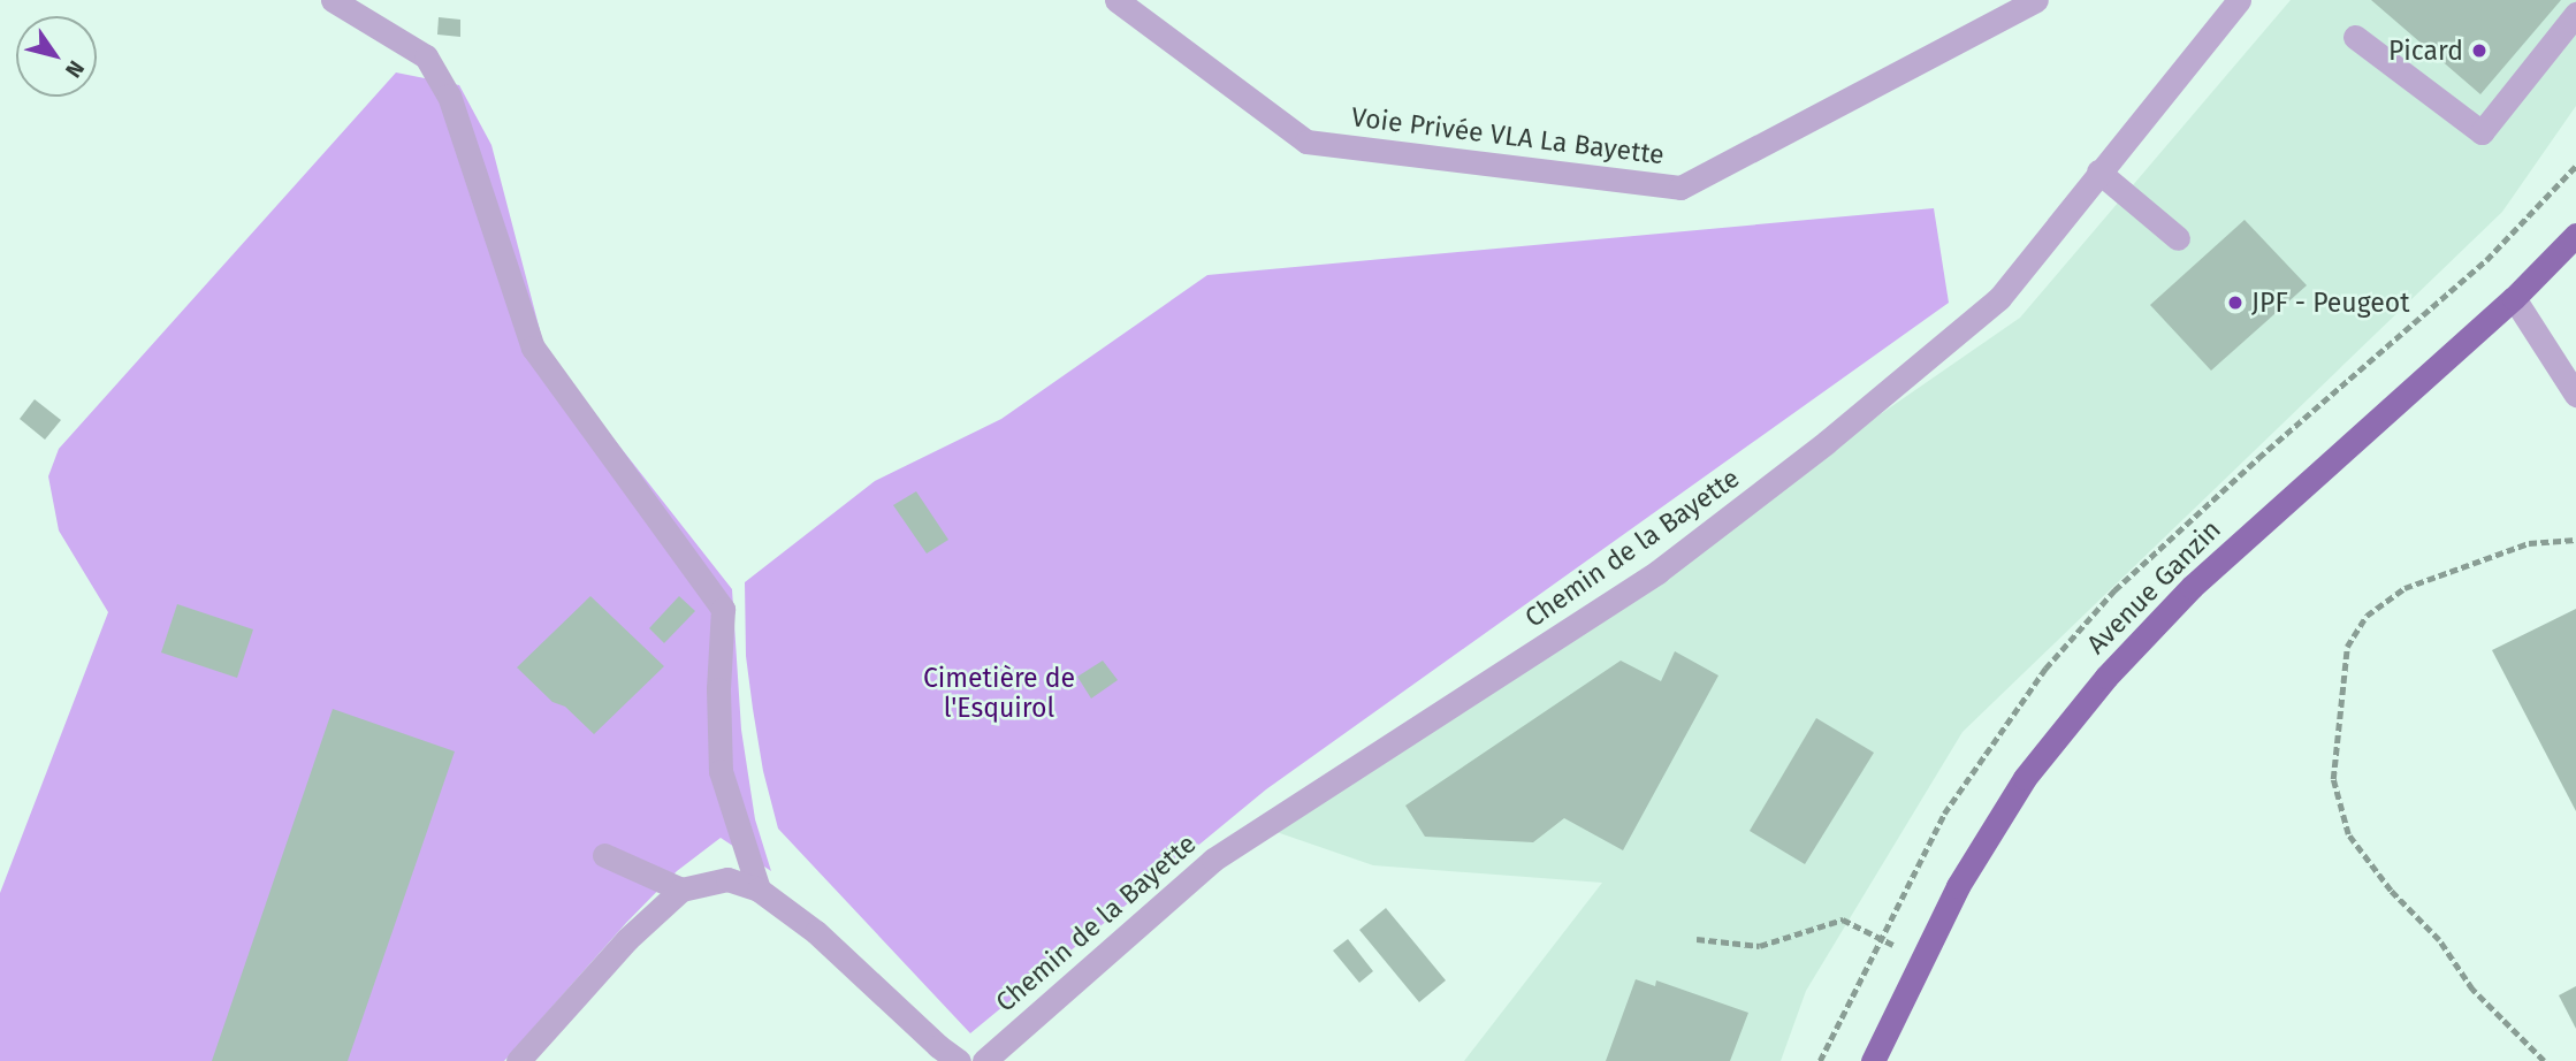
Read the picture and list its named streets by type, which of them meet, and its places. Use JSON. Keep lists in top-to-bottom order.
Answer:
{
  "streets": {
    "main road": ["Avenue Ganzin"],
    "street": ["Voie Privée VLA La Bayette", "Chemin de la Bayette"]
  },
  "parks": ["Cimetière de l'Esquirol"],
  "places": ["Picard", "JPF - Peugeot"],
  "north": "bottom right"
}
